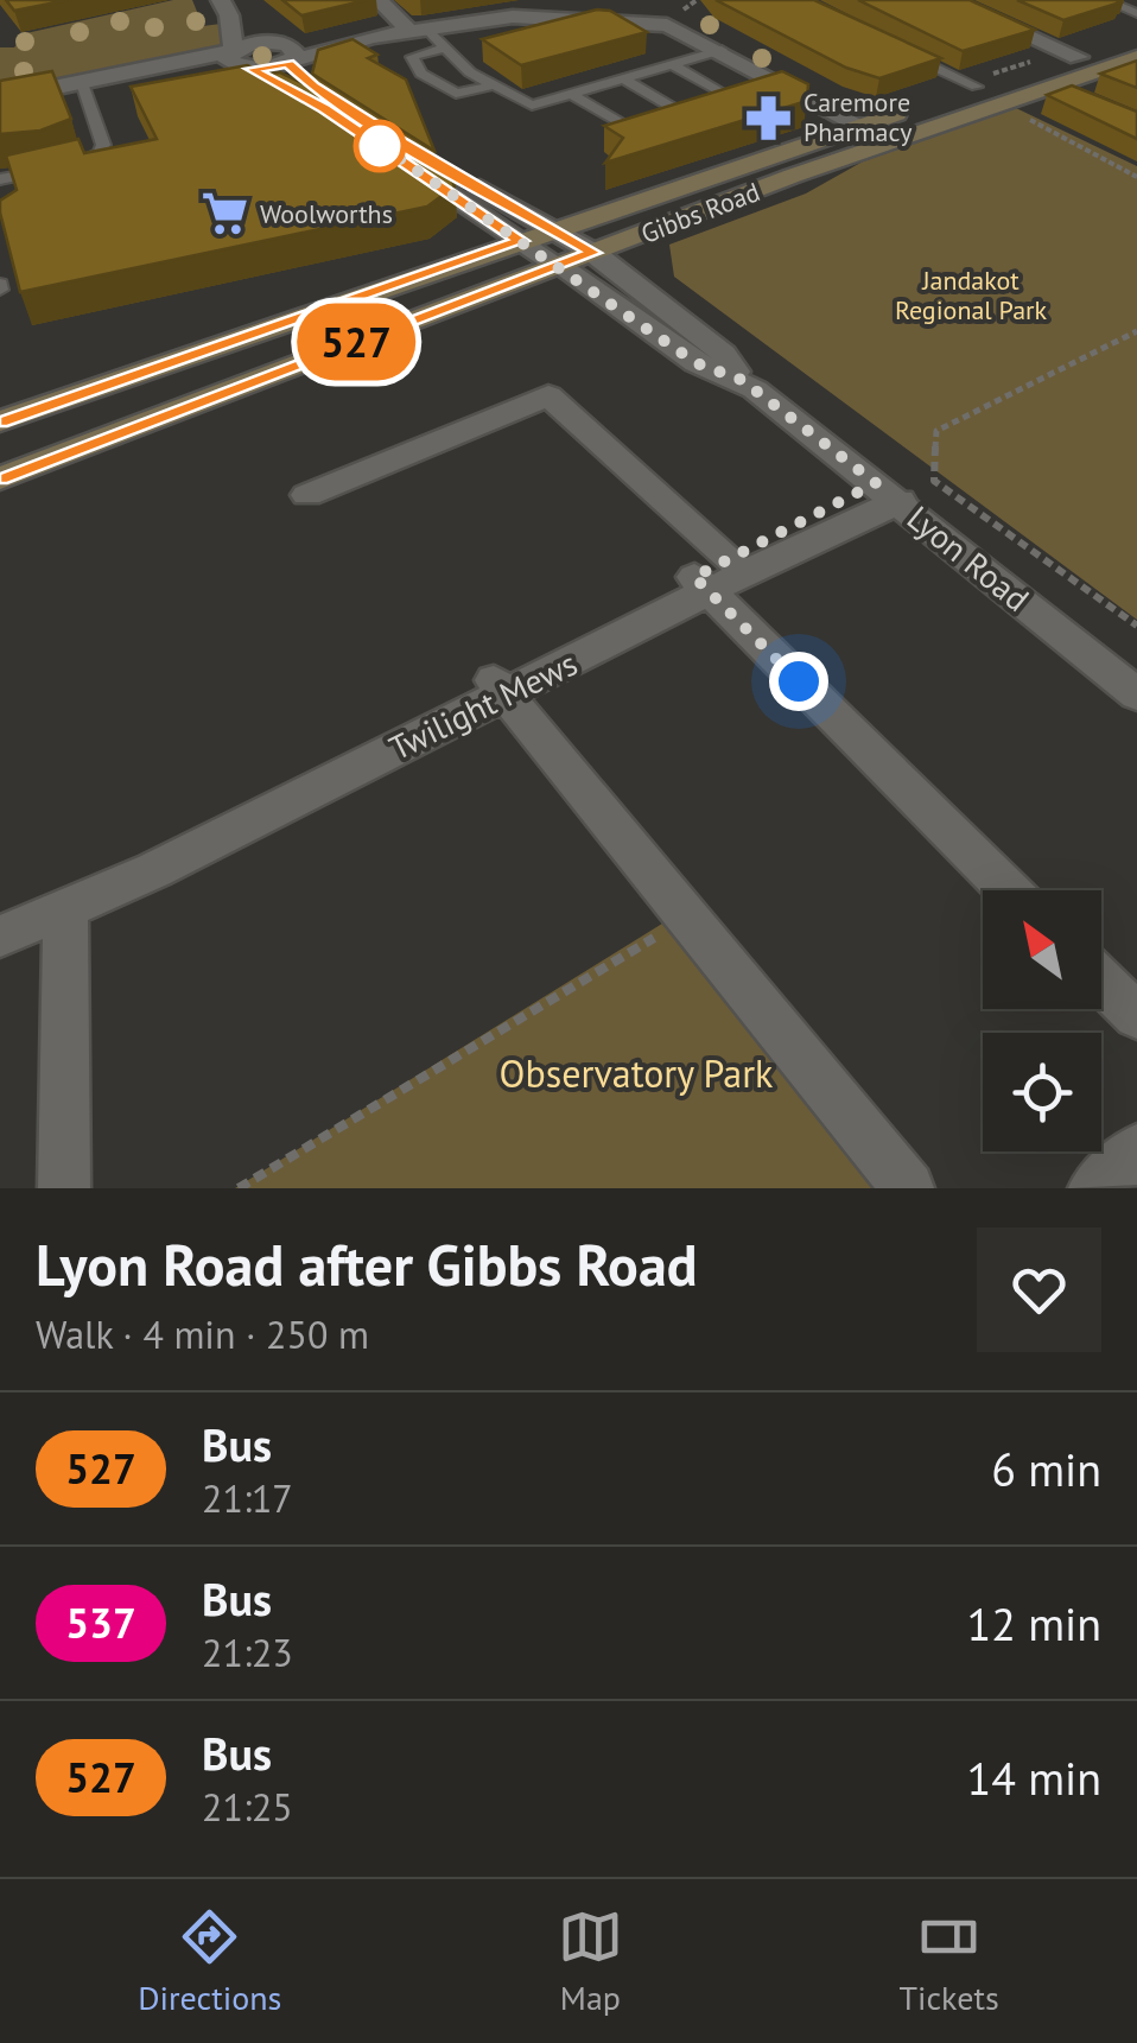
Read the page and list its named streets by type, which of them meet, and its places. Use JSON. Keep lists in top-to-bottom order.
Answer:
{
  "streets": {
    "main road": ["Gibbs Road"],
    "street": ["Lyon Road", "Twilight Mews"]
  },
  "crossings": [
    ["Gibbs Road", "Lyon Road"],
    ["Lyon Road", "Twilight Mews"]
  ],
  "parks": ["Jandakot Regional Park", "Observatory Park"],
  "places": {
    "pharmacy": ["Caremore Pharmacy"],
    "supermarket": ["Woolworths"]
  },
  "lines": ["bus line 527"],
  "north": "top left",
  "page": {
    "on_map": "527",
    "heading": ["Lyon Road after Gibbs Road", "Walk · 4 min · 250 m"],
    "list": [
      {
        "mark": "527",
        "name": "Bus",
        "note": "21:17",
        "value": "6 min"
      },
      {
        "mark": "537",
        "name": "Bus",
        "note": "21:23",
        "value": "12 min"
      },
      {
        "mark": "527",
        "name": "Bus",
        "note": "21:25",
        "value": "14 min"
      }
    ],
    "tabs": ["Directions", "Map", "Tickets"]
  }
}
